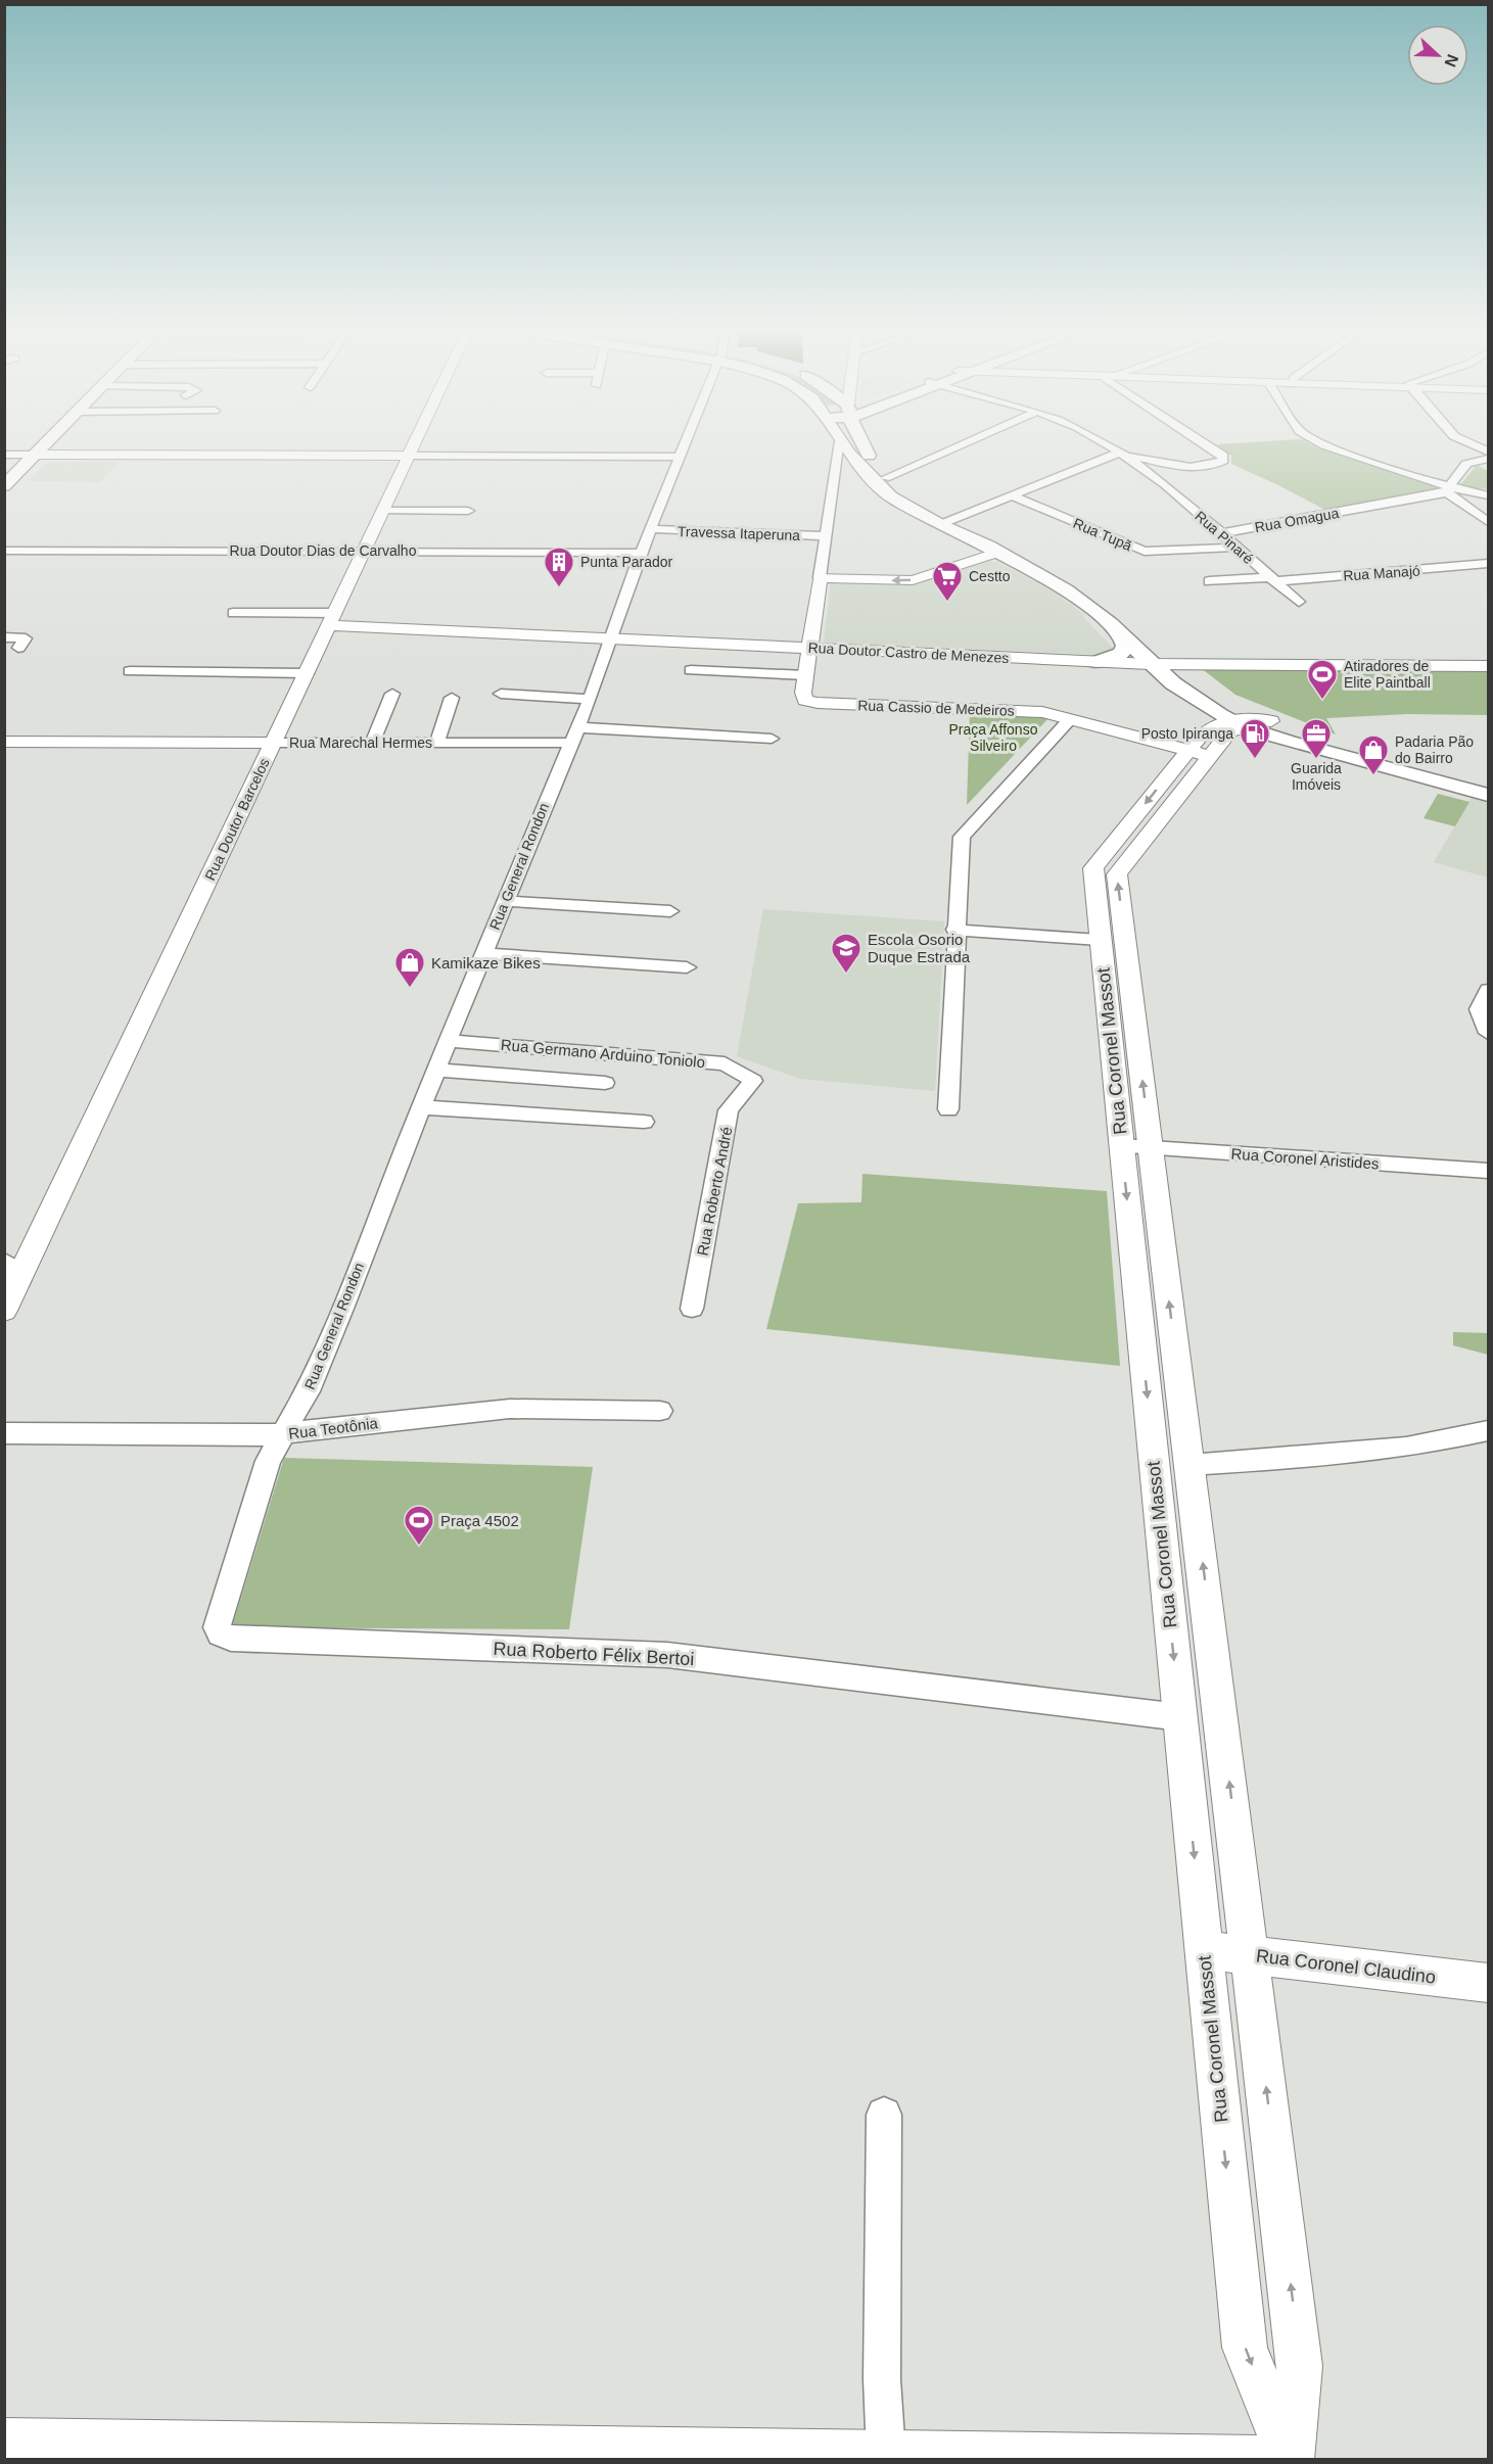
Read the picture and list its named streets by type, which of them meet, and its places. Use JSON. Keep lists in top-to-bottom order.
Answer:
{
  "streets": {
    "street": [
      "Rua Omagua",
      "Travessa Itaperuna",
      "Rua Tupã",
      "Rua Pinaré",
      "Rua Doutor Dias de Carvalho",
      "Rua Manajó",
      "Rua Doutor Castro de Menezes",
      "Rua Cassio de Medeiros",
      "Rua Marechal Hermes",
      "Rua Doutor Barcelos",
      "Rua General Rondon",
      "Rua Coronel Massot",
      "Rua Germano Arduino Toniolo",
      "Rua Coronel Aristides",
      "Rua Roberto André",
      "Rua Teotônia",
      "Rua Roberto Félix Bertoi",
      "Rua Coronel Claudino"
    ]
  },
  "crossings": [
    ["Rua Omagua", "Rua Pinaré"],
    ["Travessa Itaperuna", "Rua General Rondon"],
    ["Rua Tupã", "Rua Pinaré"],
    ["Rua Pinaré", "Rua Manajó"],
    ["Rua Doutor Dias de Carvalho", "Rua Doutor Barcelos"],
    ["Rua Doutor Dias de Carvalho", "Rua General Rondon"],
    ["Rua Doutor Castro de Menezes", "Rua Doutor Barcelos"],
    ["Rua Doutor Castro de Menezes", "Rua General Rondon"],
    ["Rua Cassio de Medeiros", "Rua Coronel Massot"],
    ["Rua Marechal Hermes", "Rua Doutor Barcelos"],
    ["Rua Marechal Hermes", "Rua General Rondon"],
    ["Rua General Rondon", "Rua Germano Arduino Toniolo"],
    ["Rua General Rondon", "Rua Teotônia"],
    ["Rua General Rondon", "Rua Roberto Félix Bertoi"],
    ["Rua Coronel Massot", "Rua Coronel Aristides"],
    ["Rua Coronel Massot", "Rua Roberto Félix Bertoi"],
    ["Rua Coronel Massot", "Rua Coronel Claudino"],
    ["Rua Germano Arduino Toniolo", "Rua Roberto André"],
    ["Rua Teotônia", "Rua Roberto Félix Bertoi"]
  ],
  "parks": ["Praça Affonso Silveiro"],
  "places": {
    "building": ["Punta Parador"],
    "supermarket": ["Cestto"],
    "sports": ["Atiradores de Elite Paintball", "Praça 4502"],
    "fuel station": ["Posto Ipiranga"],
    "office": ["Guarida Imóveis"],
    "shop": ["Padaria Pão do Bairro", "Kamikaze Bikes"],
    "school or university": ["Escola Osorio Duque Estrada"]
  },
  "north": "right"
}
